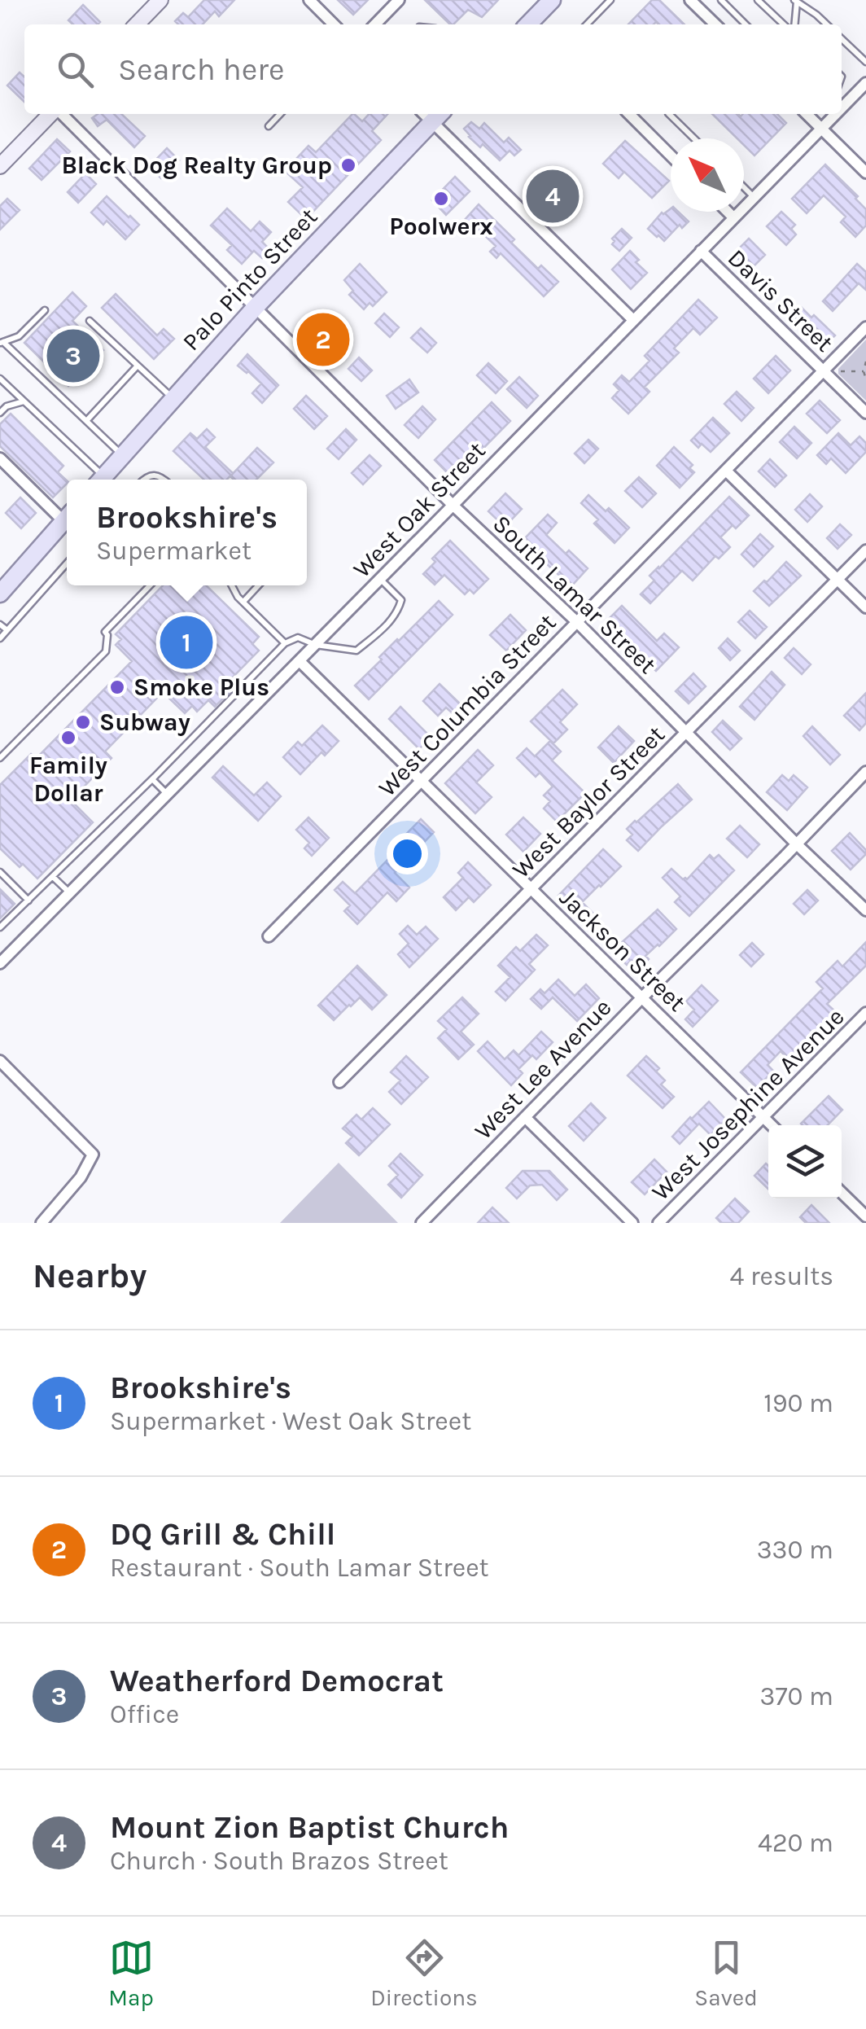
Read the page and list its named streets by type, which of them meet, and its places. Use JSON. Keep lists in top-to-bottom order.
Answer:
{
  "streets": {
    "main road": ["Palo Pinto Street"],
    "street": [
      "Davis Street",
      "West Oak Street",
      "South Lamar Street",
      "West Columbia Street",
      "West Baylor Street",
      "Jackson Street",
      "West Lee Avenue",
      "West Josephine Avenue"
    ]
  },
  "crossings": [
    ["Palo Pinto Street", "South Lamar Street"],
    ["Davis Street", "West Oak Street"],
    ["Davis Street", "West Columbia Street"],
    ["West Oak Street", "South Lamar Street"],
    ["West Oak Street", "Jackson Street"],
    ["South Lamar Street", "West Columbia Street"],
    ["South Lamar Street", "West Baylor Street"],
    ["South Lamar Street", "West Lee Avenue"],
    ["West Columbia Street", "Jackson Street"],
    ["West Baylor Street", "Jackson Street"],
    ["Jackson Street", "West Lee Avenue"],
    ["Jackson Street", "West Josephine Avenue"]
  ],
  "places": [
    "Black Dog Realty Group",
    "Poolwerx",
    "Smoke Plus",
    "Subway",
    "Family Dollar"
  ],
  "north": "top left",
  "page": {
    "search": "Search here",
    "pins": [
      "4",
      "2",
      "3",
      "1"
    ],
    "popup": ["Brookshire's", "Supermarket"],
    "heading": ["Nearby", "4 results"],
    "list": [
      {
        "mark": "1",
        "name": "Brookshire's",
        "note": "Supermarket · West Oak Street",
        "value": "190 m"
      },
      {
        "mark": "2",
        "name": "DQ Grill & Chill",
        "note": "Restaurant · South Lamar Street",
        "value": "330 m"
      },
      {
        "mark": "3",
        "name": "Weatherford Democrat",
        "note": "Office",
        "value": "370 m"
      },
      {
        "mark": "4",
        "name": "Mount Zion Baptist Church",
        "note": "Church · South Brazos Street",
        "value": "420 m"
      }
    ],
    "nav": ["Map", "Directions", "Saved"]
  }
}
